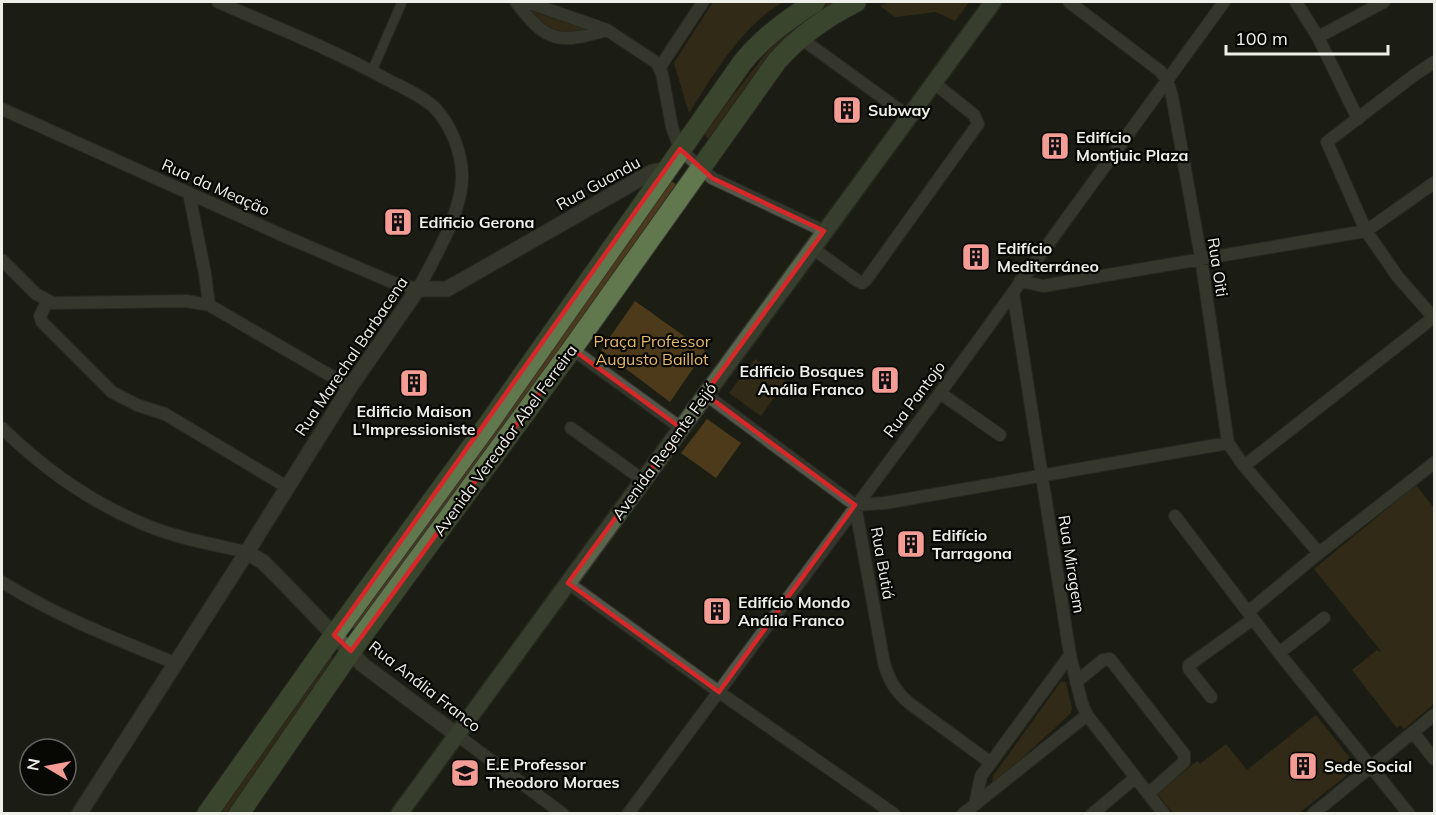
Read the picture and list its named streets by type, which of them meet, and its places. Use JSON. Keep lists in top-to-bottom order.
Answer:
{
  "streets": {
    "main road": ["Avenida Vereador Abel Ferreira", "Avenida Regente Feijó"],
    "street": [
      "Rua Guandu",
      "Rua da Meação",
      "Rua Oiti",
      "Rua Marechal Barbacena",
      "Rua Pantojo",
      "Rua Butiá",
      "Rua Miragem",
      "Rua Anália Franco"
    ]
  },
  "crossings": [
    ["Rua Guandu", "Rua da Meação"],
    ["Rua Guandu", "Rua Marechal Barbacena"],
    ["Rua Guandu", "Avenida Vereador Abel Ferreira"],
    ["Rua da Meação", "Rua Marechal Barbacena"],
    ["Rua Oiti", "Rua Pantojo"],
    ["Rua Marechal Barbacena", "Rua Anália Franco"],
    ["Rua Pantojo", "Rua Butiá"],
    ["Rua Pantojo", "Rua Miragem"],
    ["Avenida Vereador Abel Ferreira", "Rua Anália Franco"],
    ["Avenida Regente Feijó", "Rua Anália Franco"]
  ],
  "parks": ["Praça Professor Augusto Baillot"],
  "places": {
    "building": [
      "Subway",
      "Edifício Montjuic Plaza",
      "Edificio Gerona",
      "Edifício Mediterráneo",
      "Edificio Bosques Anália Franco",
      "Edificio Maison L'Impressioniste",
      "Edifício Tarragona",
      "Edifício Mondo Anália Franco",
      "Sede Social"
    ],
    "school or university": ["E.E Professor Theodoro Moraes"]
  },
  "scale_bar": "100 m",
  "north": "left"
}
